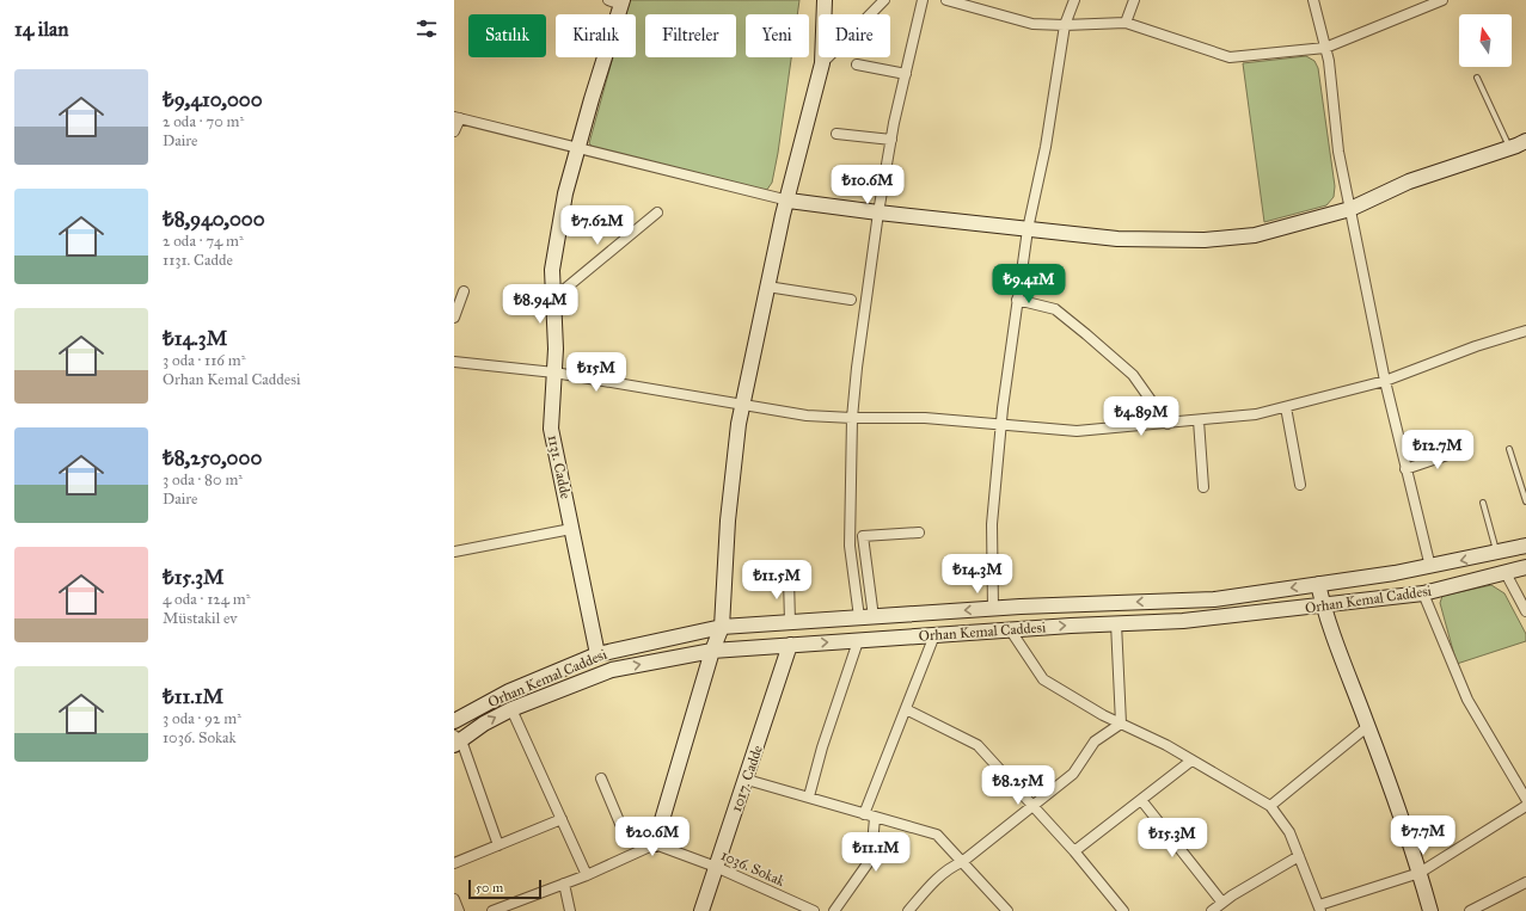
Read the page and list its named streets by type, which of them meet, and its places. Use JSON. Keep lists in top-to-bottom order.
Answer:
{
  "streets": {
    "street": [
      "1131. Cadde",
      "Orhan Kemal Caddesi",
      "1017. Cadde",
      "1036. Sokak"
    ]
  },
  "crossings": [
    ["1131. Cadde", "Orhan Kemal Caddesi"],
    ["Orhan Kemal Caddesi", "1017. Cadde"],
    ["1017. Cadde", "1036. Sokak"]
  ],
  "scale_bar": "50 m",
  "north": "top",
  "page": {
    "heading": "14 ilan",
    "chip": [
      "Satılık",
      "Kiralık",
      "Filtreler",
      "Yeni",
      "Daire"
    ],
    "list": [
      {
        "name": "₺9,410,000",
        "note": "2 oda · 70 m² · Daire"
      },
      {
        "name": "₺8,940,000",
        "note": "2 oda · 74 m² · 1131. Cadde"
      },
      {
        "name": "₺14.3M",
        "note": "3 oda · 116 m² · Orhan Kemal Caddesi"
      },
      {
        "name": "₺8,250,000",
        "note": "3 oda · 80 m² · Daire"
      },
      {
        "name": "₺15.3M",
        "note": "4 oda · 124 m² · Müstakil ev"
      },
      {
        "name": "₺11.1M",
        "note": "3 oda · 92 m² · 1036. Sokak"
      }
    ],
    "price": [
      "₺10.6M",
      "₺7.62M",
      "₺9.41M",
      "₺8.94M",
      "₺15M",
      "₺4.89M",
      "₺12.7M",
      "₺14.3M",
      "₺11.5M",
      "₺8.25M",
      "₺7.7M",
      "₺20.6M",
      "₺15.3M",
      "₺11.1M"
    ],
    "scale": "50 m"
  }
}
